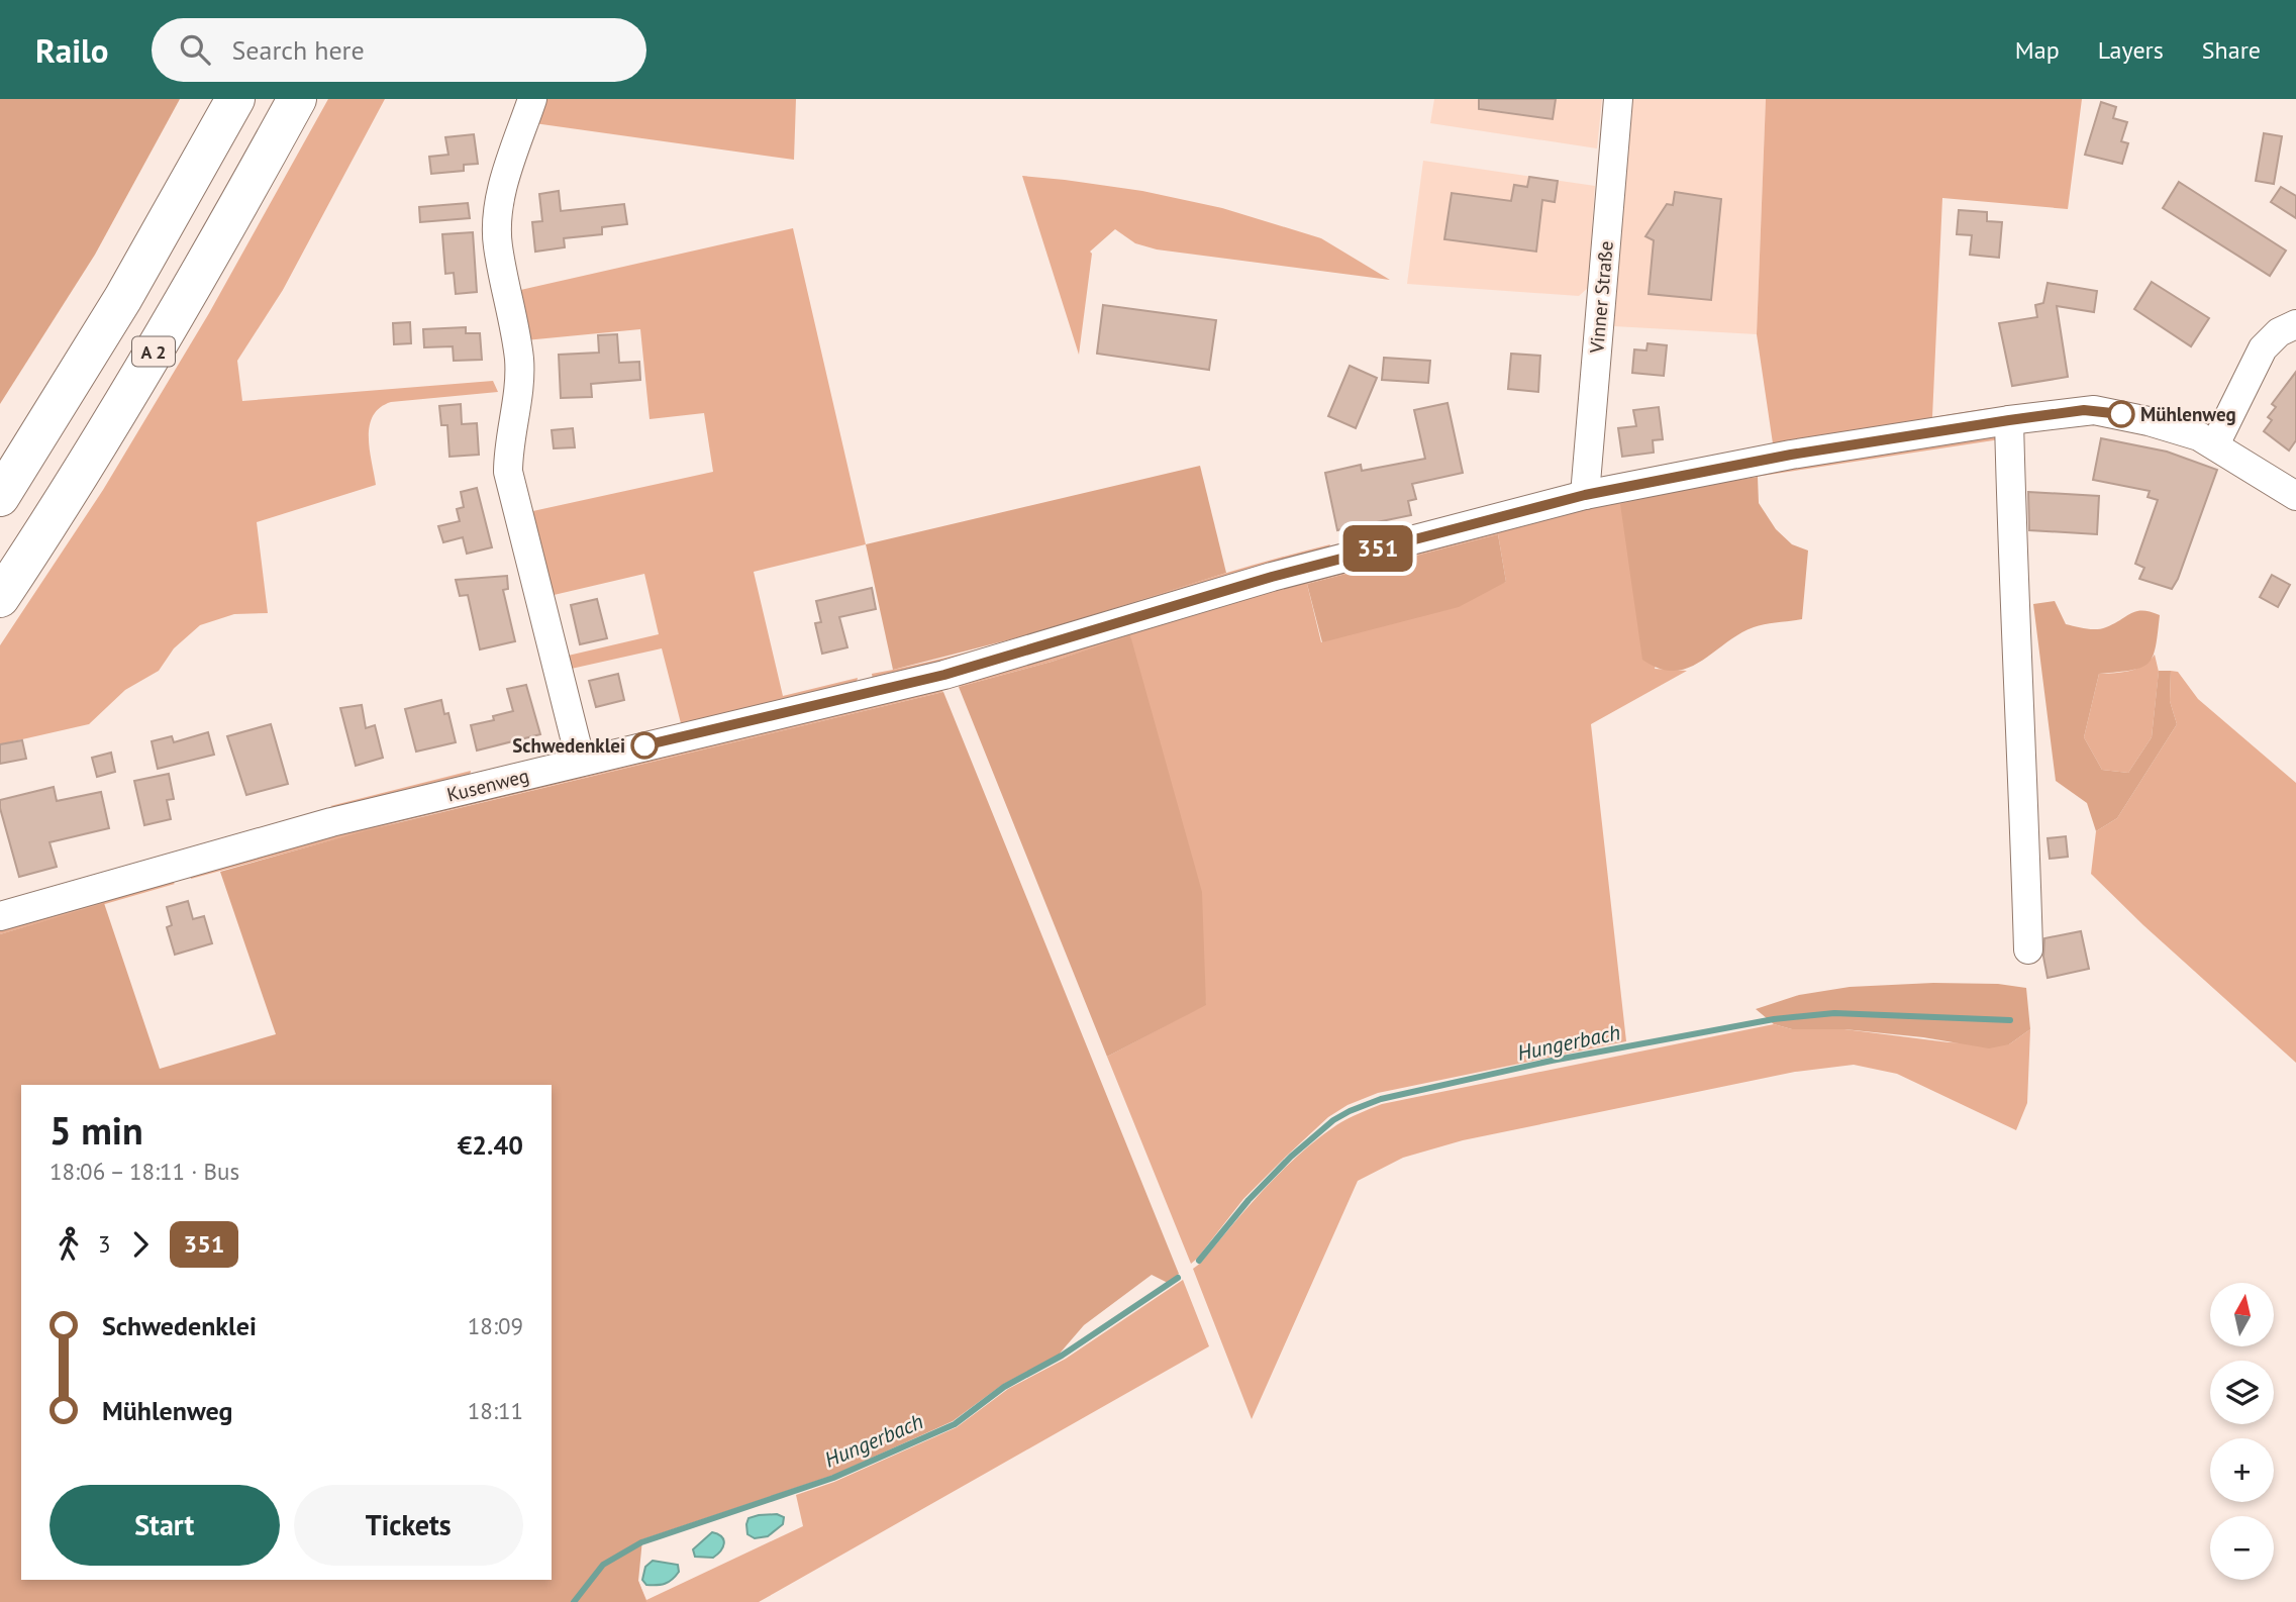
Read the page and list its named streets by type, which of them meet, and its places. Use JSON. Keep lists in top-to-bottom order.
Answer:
{
  "streets": {
    "highway": ["A 2"],
    "street": ["Vinner Straße", "Kusenweg"]
  },
  "crossings": [
    ["Vinner Straße", "Kusenweg"]
  ],
  "water": ["Hungerbach"],
  "places": ["Mühlenweg", "Schwedenklei"],
  "lines": ["bus line 351"],
  "north": "top",
  "page": {
    "header": "Railo",
    "search": "Search here",
    "nav": ["Map", "Layers", "Share"],
    "on_map": "351",
    "heading": ["5 min", "18:06 – 18:11 · Bus", "€2.40"],
    "legs": ["3", "351"],
    "map_buttons": ["+", "−"],
    "list": [
      {
        "name": "Schwedenklei",
        "value": "18:09"
      },
      {
        "name": "Mühlenweg",
        "value": "18:11"
      }
    ],
    "buttons": ["Start", "Tickets"]
  }
}
